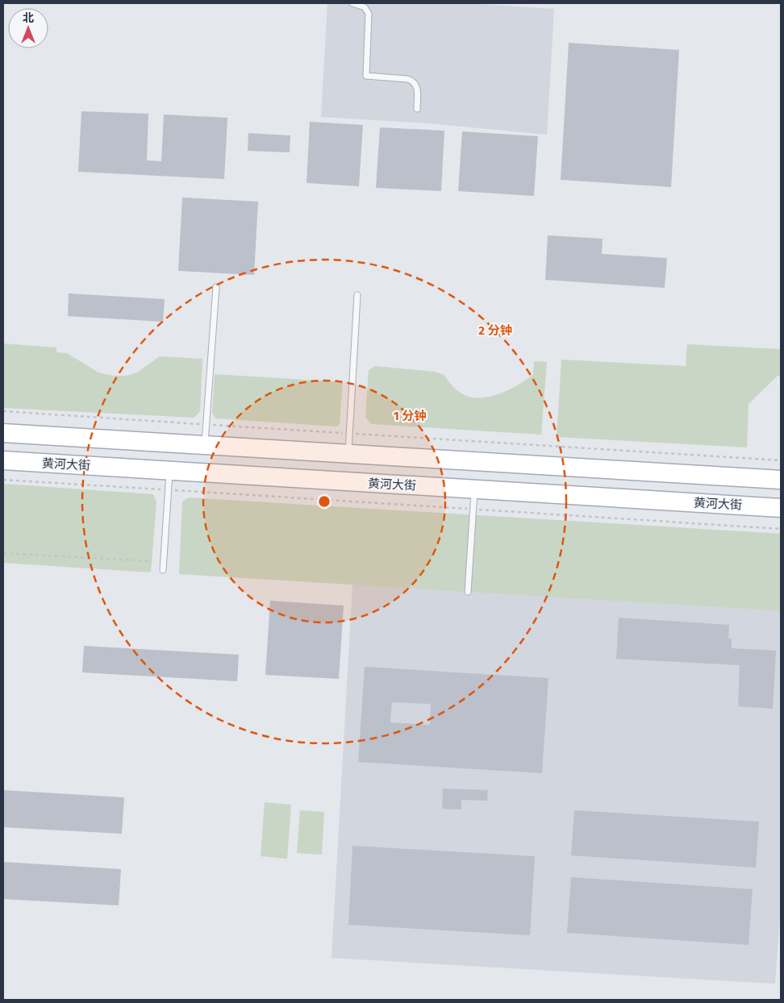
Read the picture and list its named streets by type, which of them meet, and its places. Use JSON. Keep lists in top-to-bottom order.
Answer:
{
  "streets": {
    "main road": ["黄河大街"]
  },
  "north": "top",
  "rings": ["2 分钟", "1 分钟"]
}
